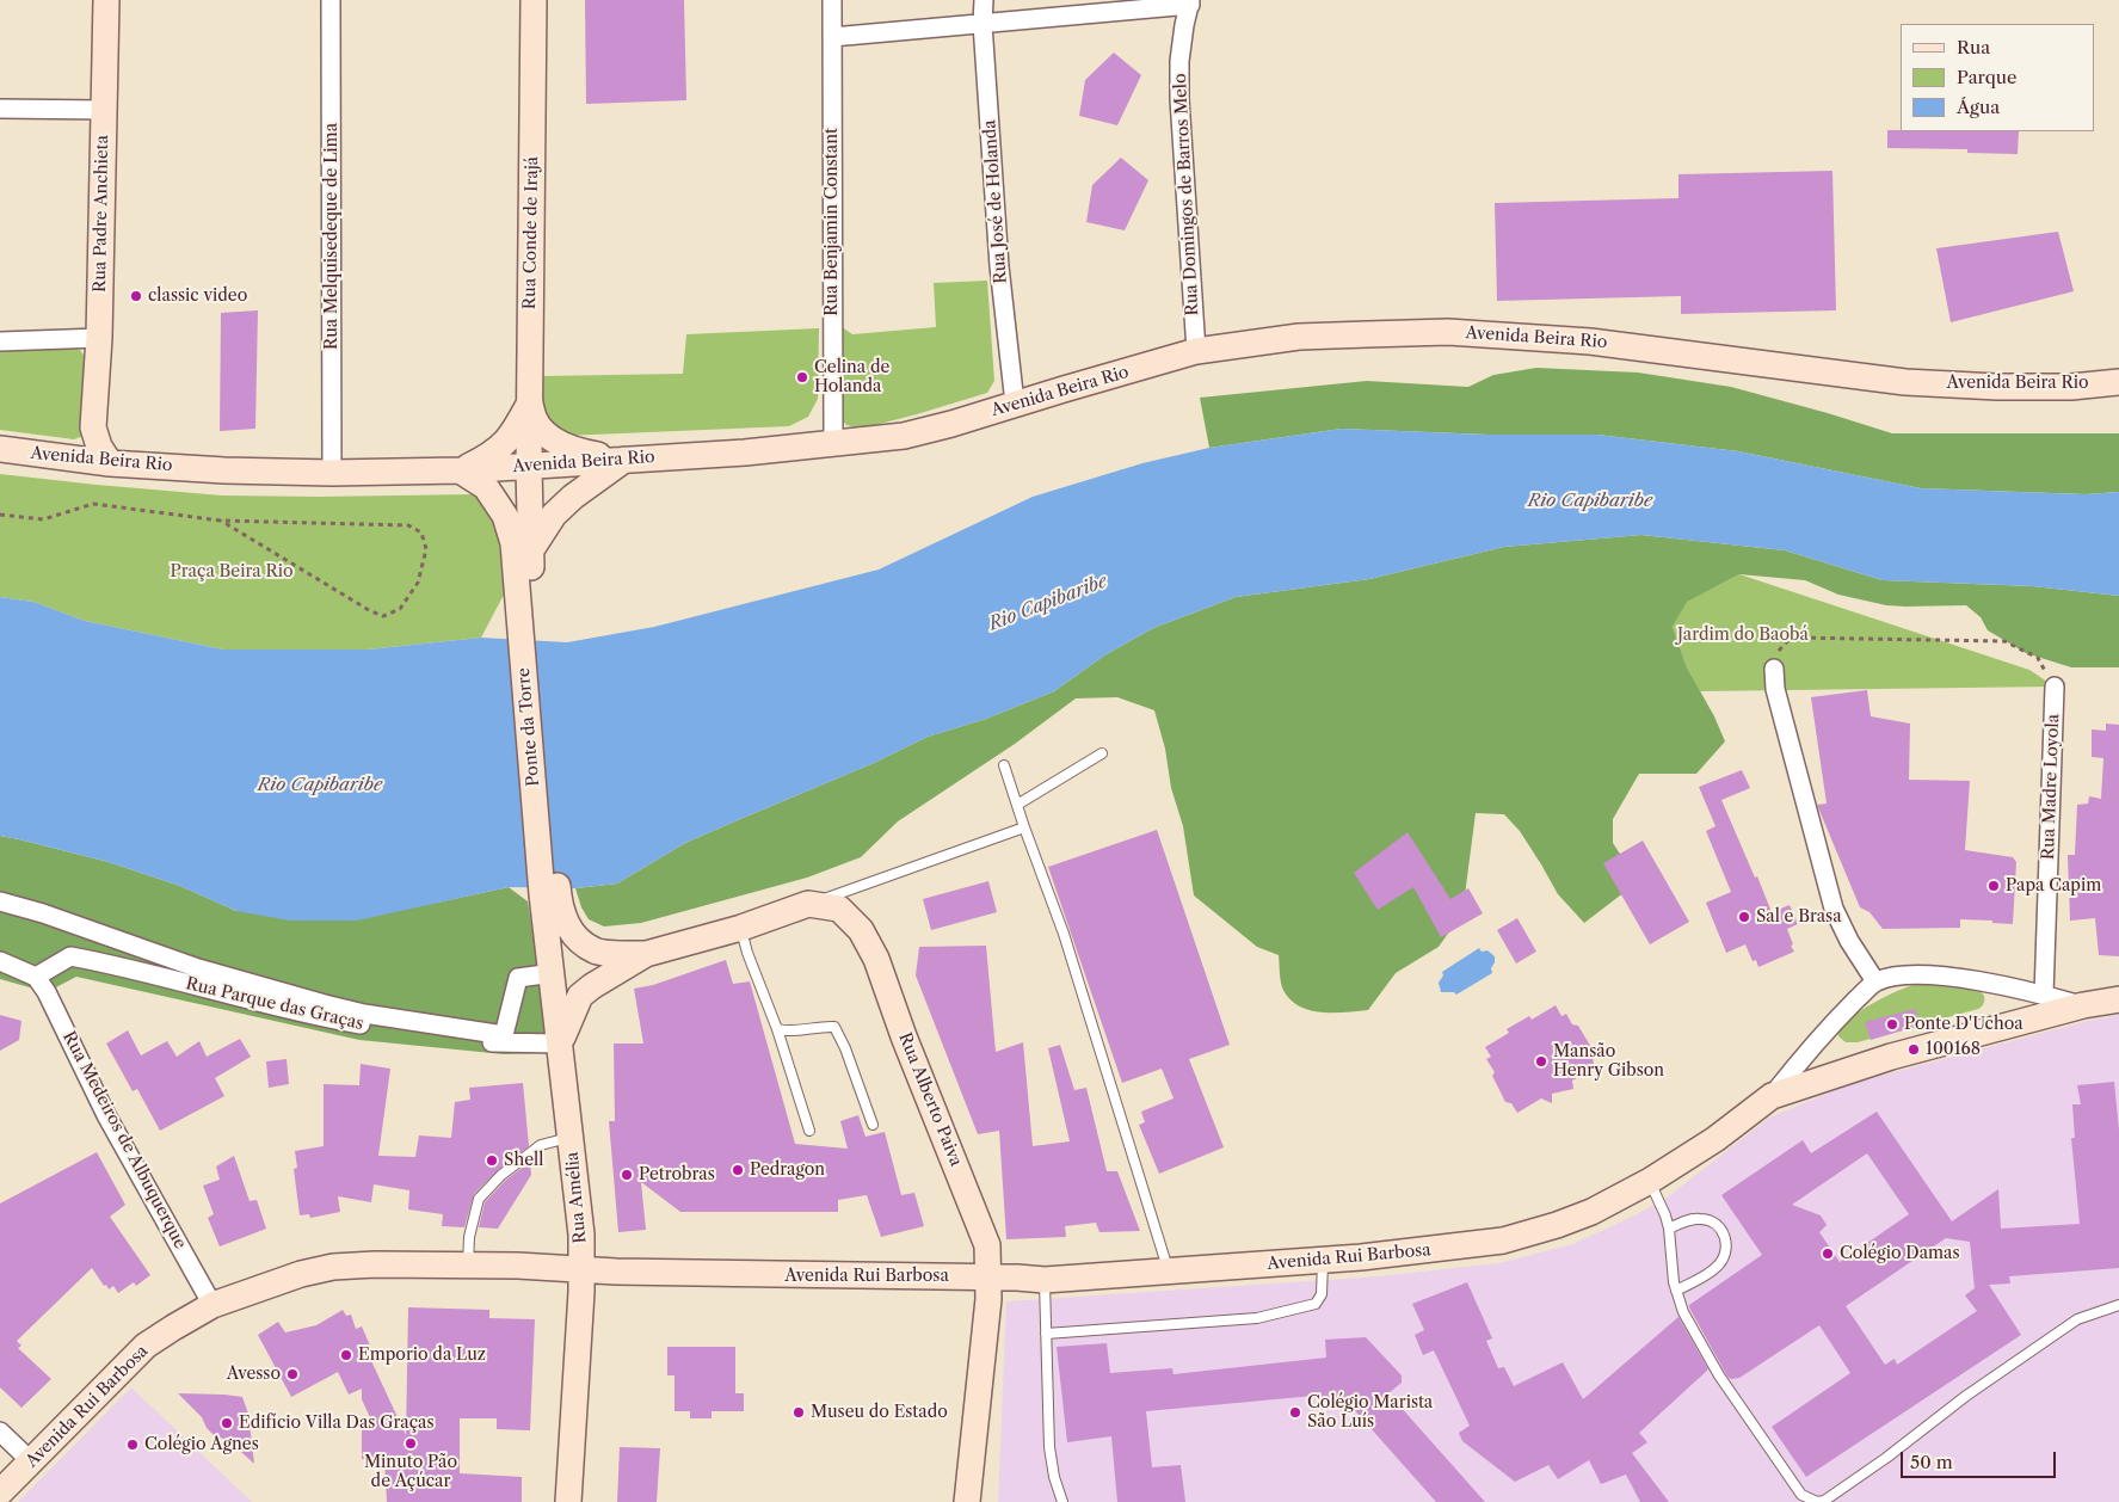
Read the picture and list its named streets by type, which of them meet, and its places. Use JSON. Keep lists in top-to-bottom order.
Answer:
{
  "streets": {
    "main road": [
      "Rua Padre Anchieta",
      "Rua Conde de Irajá",
      "Avenida Beira Rio",
      "Ponte da Torre",
      "Rua Alberto Paiva",
      "Rua Amélia",
      "Avenida Rui Barbosa"
    ],
    "street": [
      "Rua Domingos de Barros Melo",
      "Rua José de Holanda",
      "Rua Benjamin Constant",
      "Rua Melquisedeque de Lima",
      "Rua Madre Loyola",
      "Rua Parque das Graças",
      "Rua Medeiros de Albuquerque"
    ]
  },
  "crossings": [
    ["Rua Domingos de Barros Melo", "Avenida Beira Rio"],
    ["Rua José de Holanda", "Avenida Beira Rio"],
    ["Rua Padre Anchieta", "Avenida Beira Rio"],
    ["Rua Benjamin Constant", "Avenida Beira Rio"],
    ["Rua Conde de Irajá", "Avenida Beira Rio"],
    ["Rua Melquisedeque de Lima", "Avenida Beira Rio"],
    ["Ponte da Torre", "Rua Alberto Paiva"],
    ["Ponte da Torre", "Rua Amélia"],
    ["Rua Madre Loyola", "Avenida Rui Barbosa"],
    ["Rua Parque das Graças", "Rua Alberto Paiva"],
    ["Rua Parque das Graças", "Rua Medeiros de Albuquerque"],
    ["Rua Parque das Graças", "Rua Amélia"],
    ["Rua Alberto Paiva", "Rua Amélia"],
    ["Rua Alberto Paiva", "Avenida Rui Barbosa"],
    ["Rua Medeiros de Albuquerque", "Avenida Rui Barbosa"],
    ["Rua Amélia", "Avenida Rui Barbosa"]
  ],
  "water": ["Rio Capibaribe"],
  "parks": ["Praça Beira Rio", "Jardim do Baobá"],
  "places": [
    "classic video",
    "Celina de Holanda",
    "Papa Capim",
    "Sal e Brasa",
    "Ponte D'Uchoa",
    "100168",
    "Mansão Henry Gibson",
    "Shell",
    "Pedragon",
    "Petrobras",
    "Colégio Damas",
    "Emporio da Luz",
    "Avesso",
    "Museu do Estado",
    "Colégio Marista São Luís",
    "Edifício Villa Das Graças",
    "Minuto Pão de Açúcar",
    "Colégio Agnes"
  ],
  "legend": ["Rua", "Parque", "Água"],
  "scale_bar": "50 m"
}
